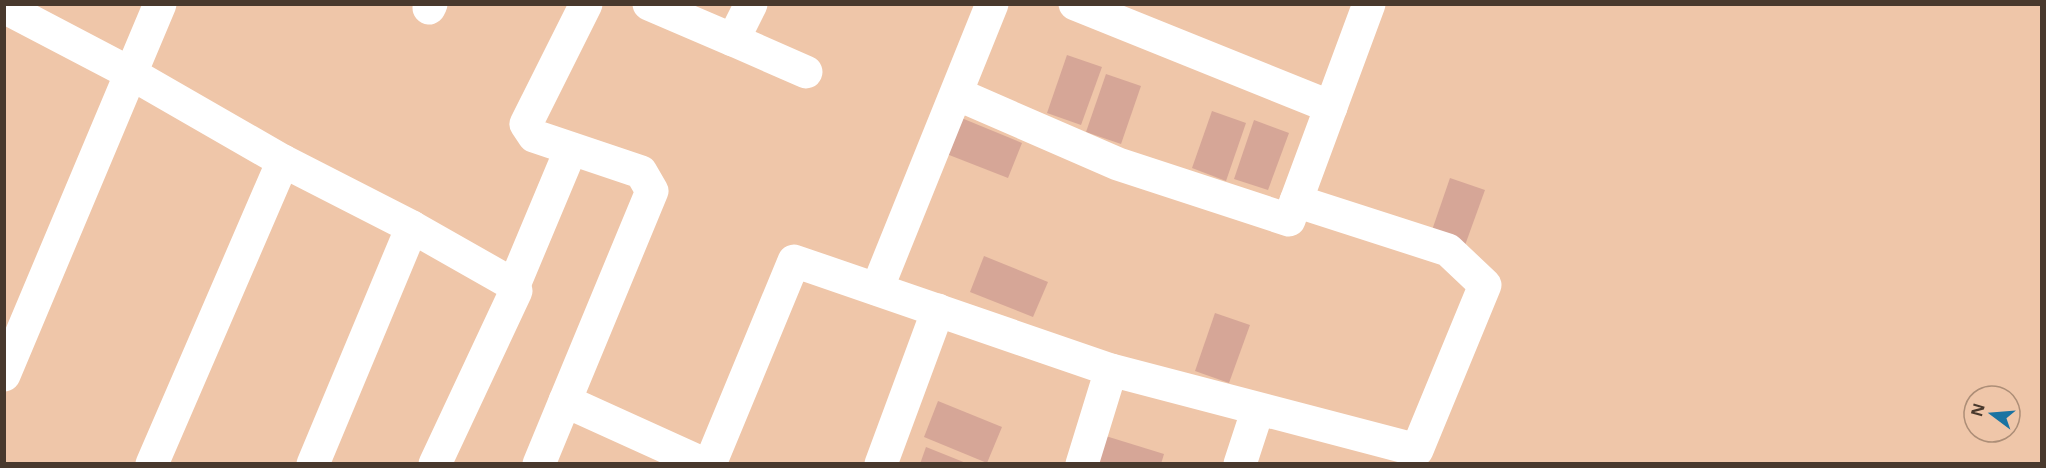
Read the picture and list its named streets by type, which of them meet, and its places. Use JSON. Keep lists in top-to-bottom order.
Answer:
{
  "north": "left"
}
